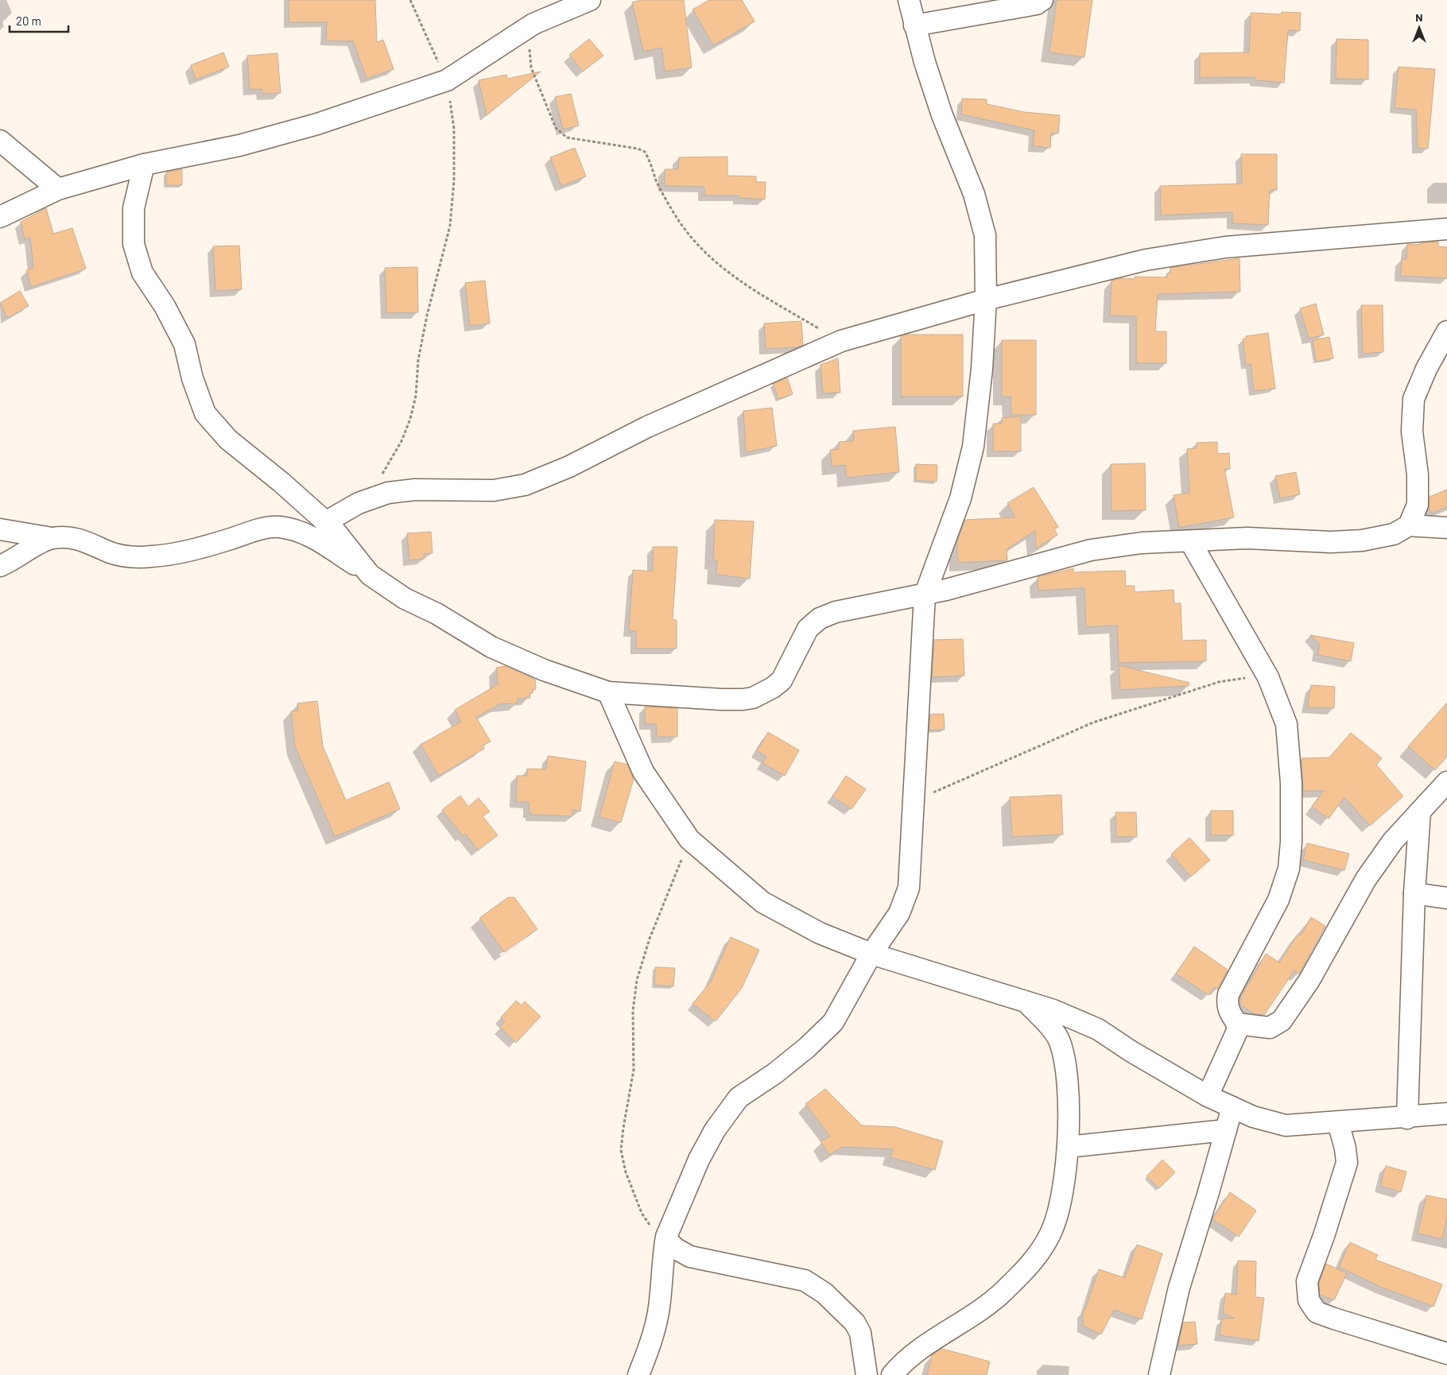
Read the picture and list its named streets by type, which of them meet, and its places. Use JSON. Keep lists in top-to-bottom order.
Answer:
{
  "scale_bar": "20 m",
  "north": "top"
}
